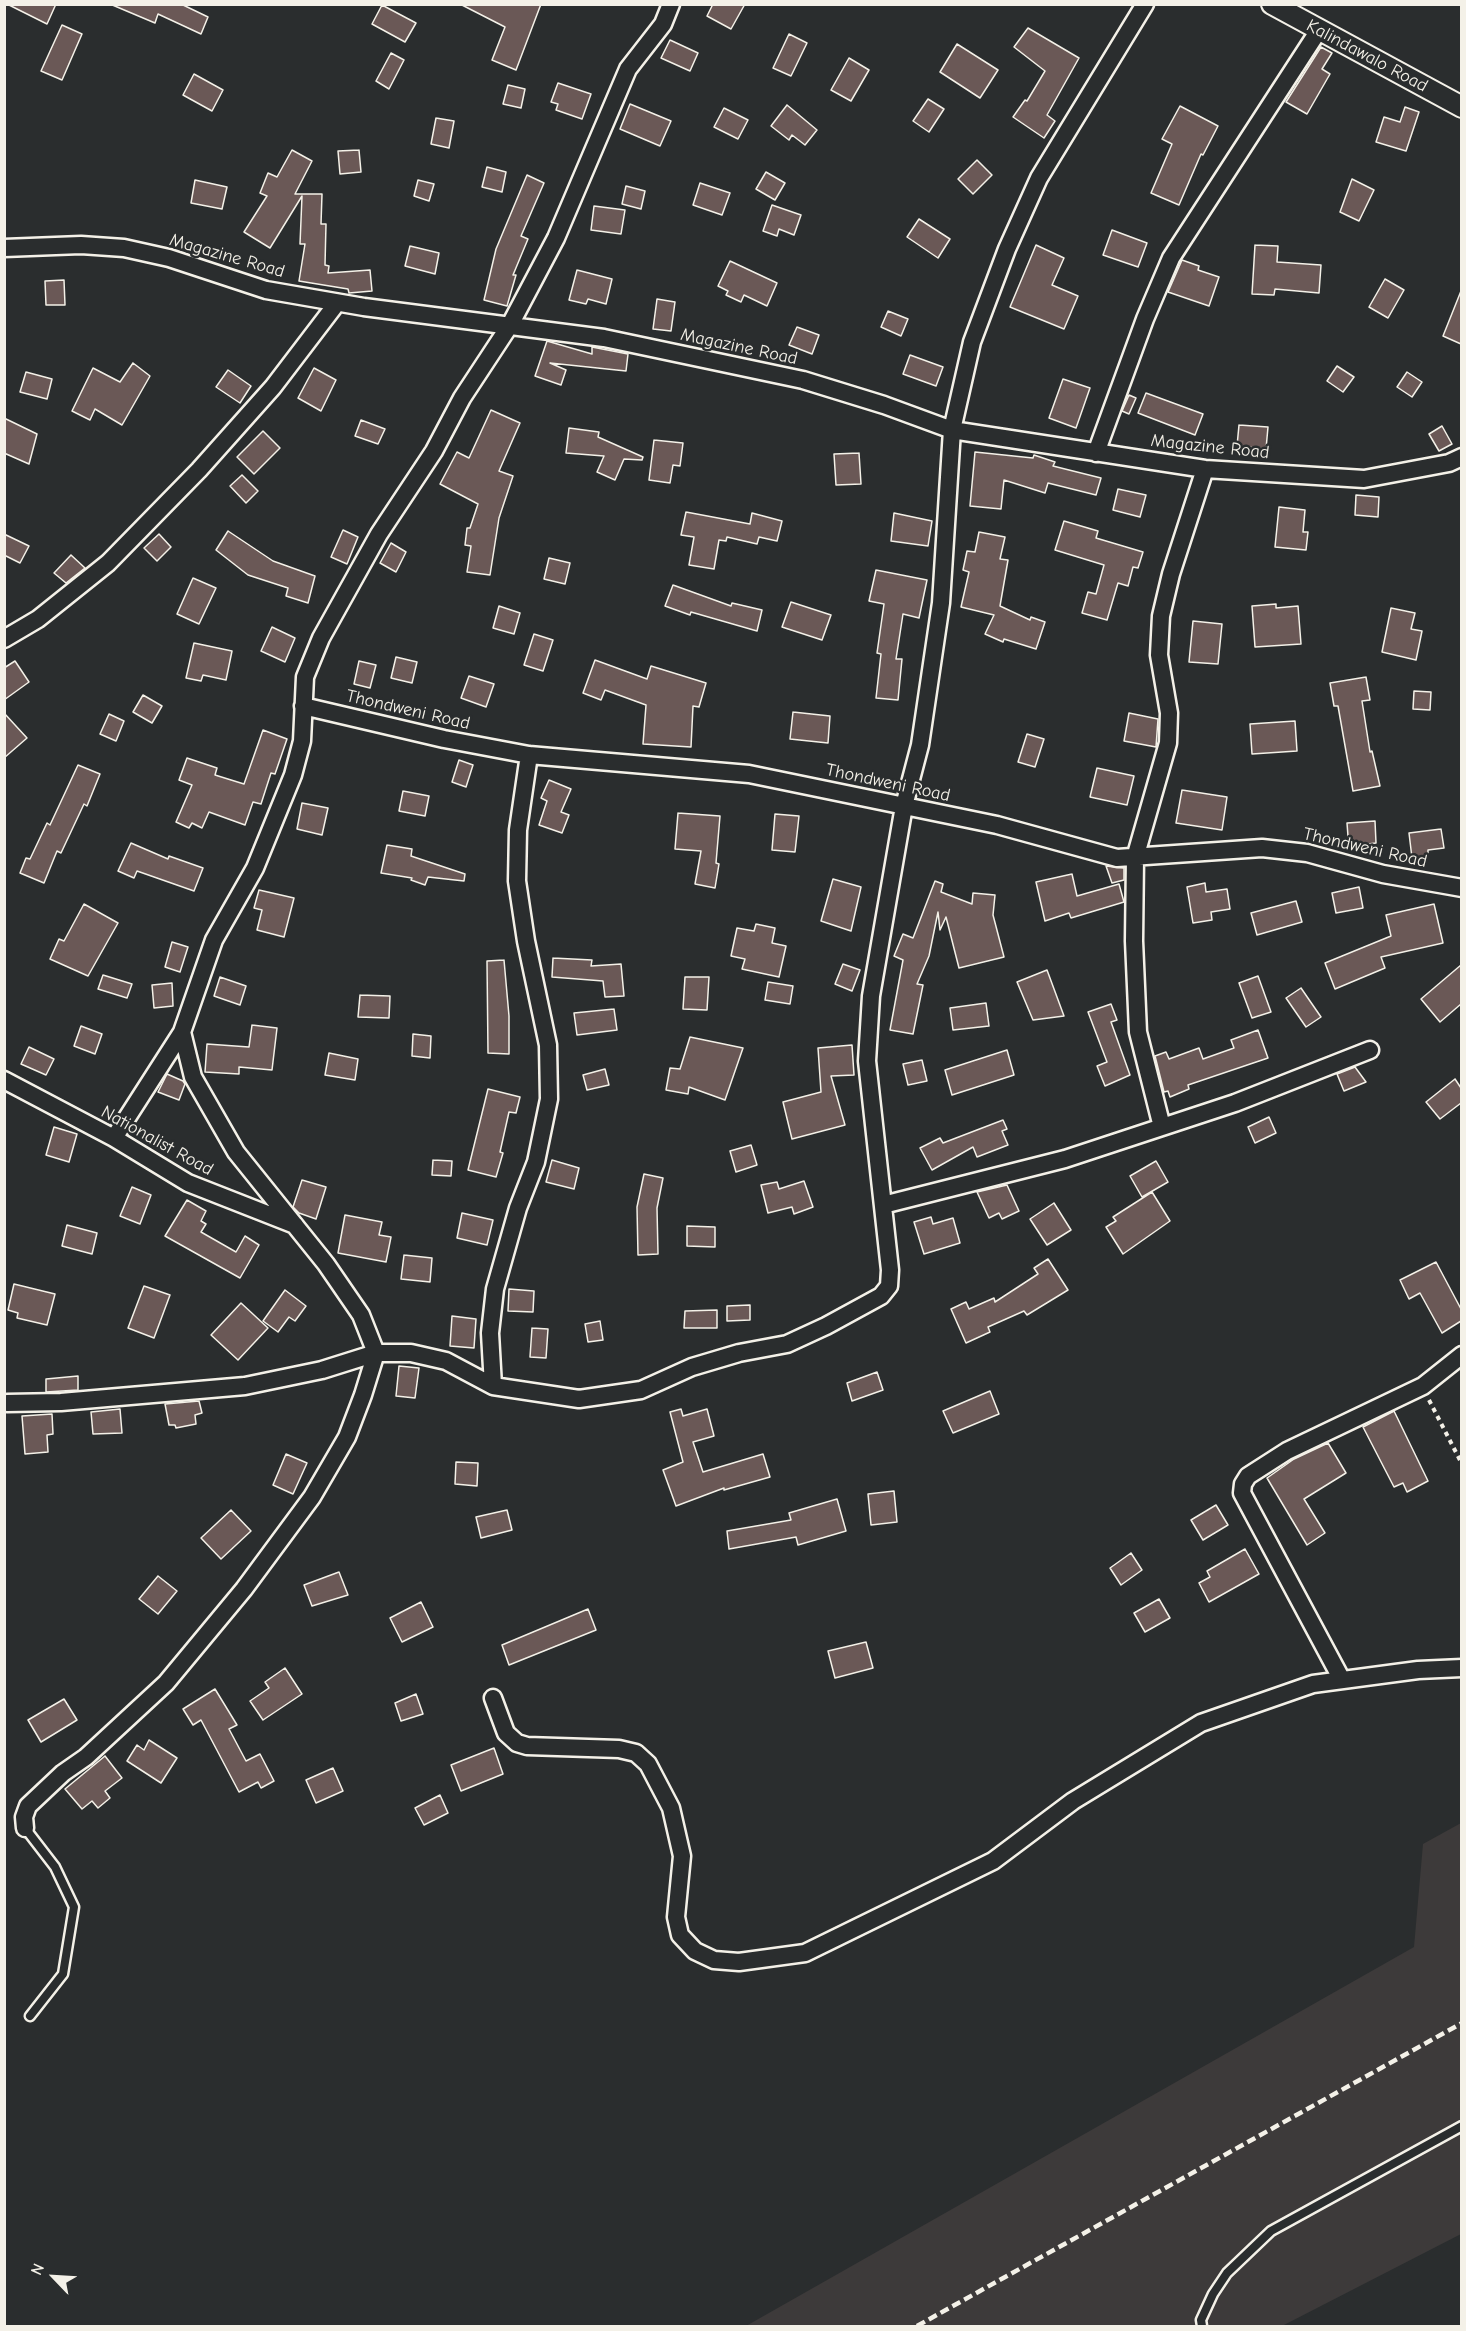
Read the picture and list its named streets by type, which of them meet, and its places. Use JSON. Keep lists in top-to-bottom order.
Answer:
{
  "streets": {
    "street": [
      "Kalindawalo Road",
      "Magazine Road",
      "Thondweni Road",
      "Nationalist Road"
    ]
  },
  "north": "top left"
}
